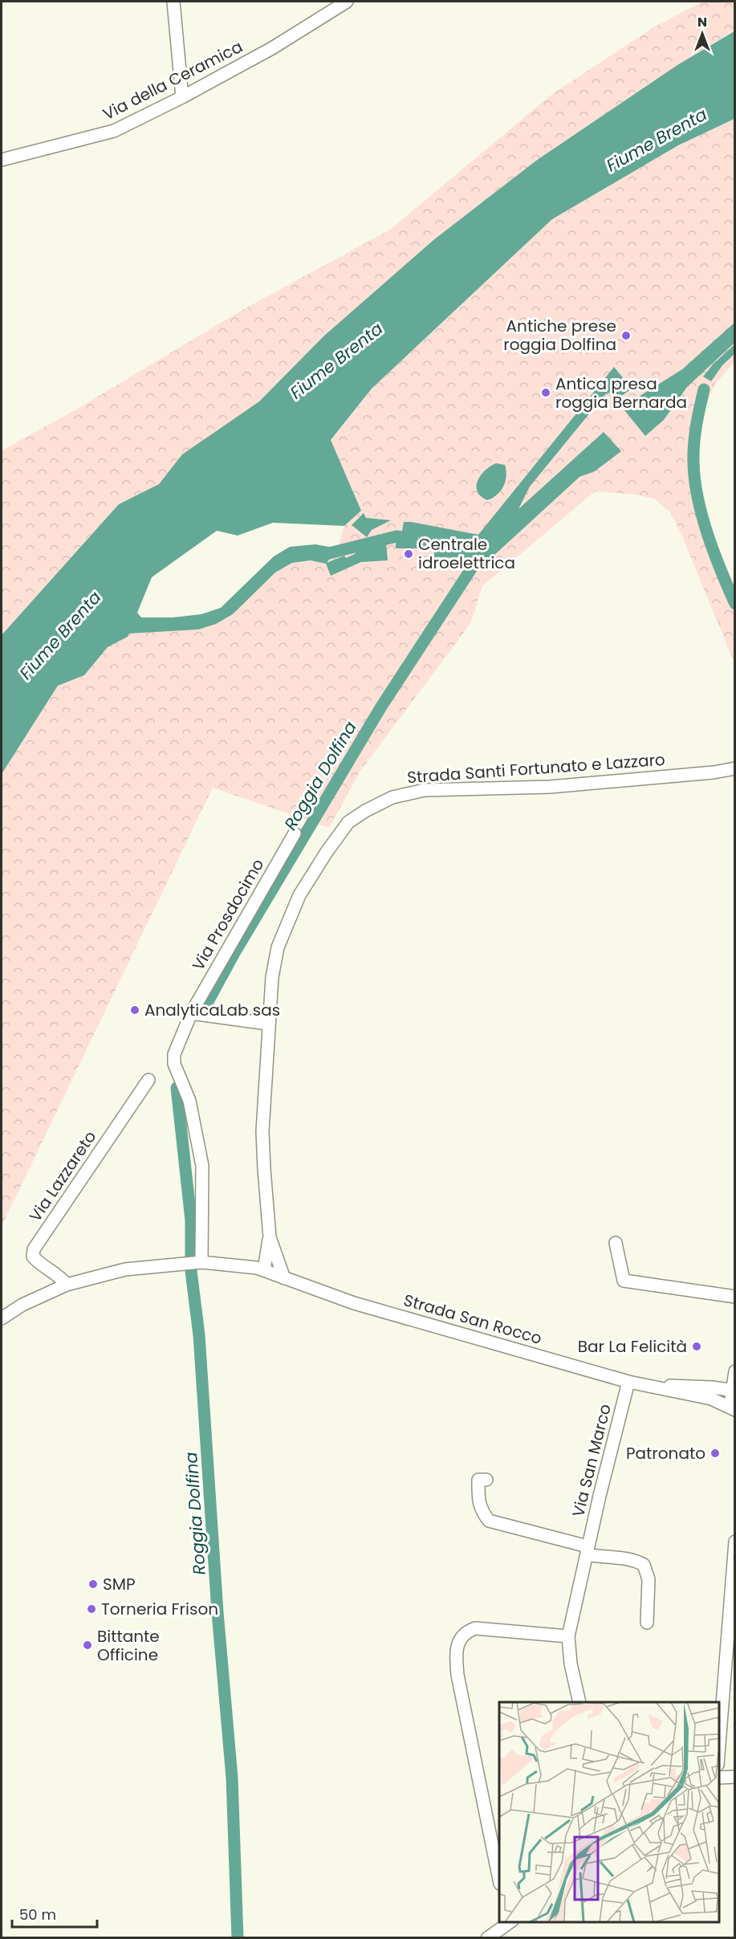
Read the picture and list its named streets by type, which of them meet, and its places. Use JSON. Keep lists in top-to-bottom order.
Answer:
{
  "streets": {
    "street": [
      "Via della Ceramica",
      "Strada Santi Fortunato e Lazzaro",
      "Via Prosdocimo",
      "Via Lazzareto",
      "Strada San Rocco",
      "Via San Marco"
    ]
  },
  "crossings": [
    ["Strada Santi Fortunato e Lazzaro", "Strada San Rocco"],
    ["Strada San Rocco", "Via San Marco"]
  ],
  "water": ["Fiume Brenta", "Roggia Dolfina"],
  "places": [
    "Antiche prese roggia Dolfina",
    "Antica presa roggia Bernarda",
    "Centrale idroelettrica",
    "AnalyticaLab sas",
    "Bar La Felicità",
    "Patronato",
    "SMP",
    "Torneria Frison",
    "Bittante Officine"
  ],
  "scale_bar": "50 m",
  "north": "top"
}
